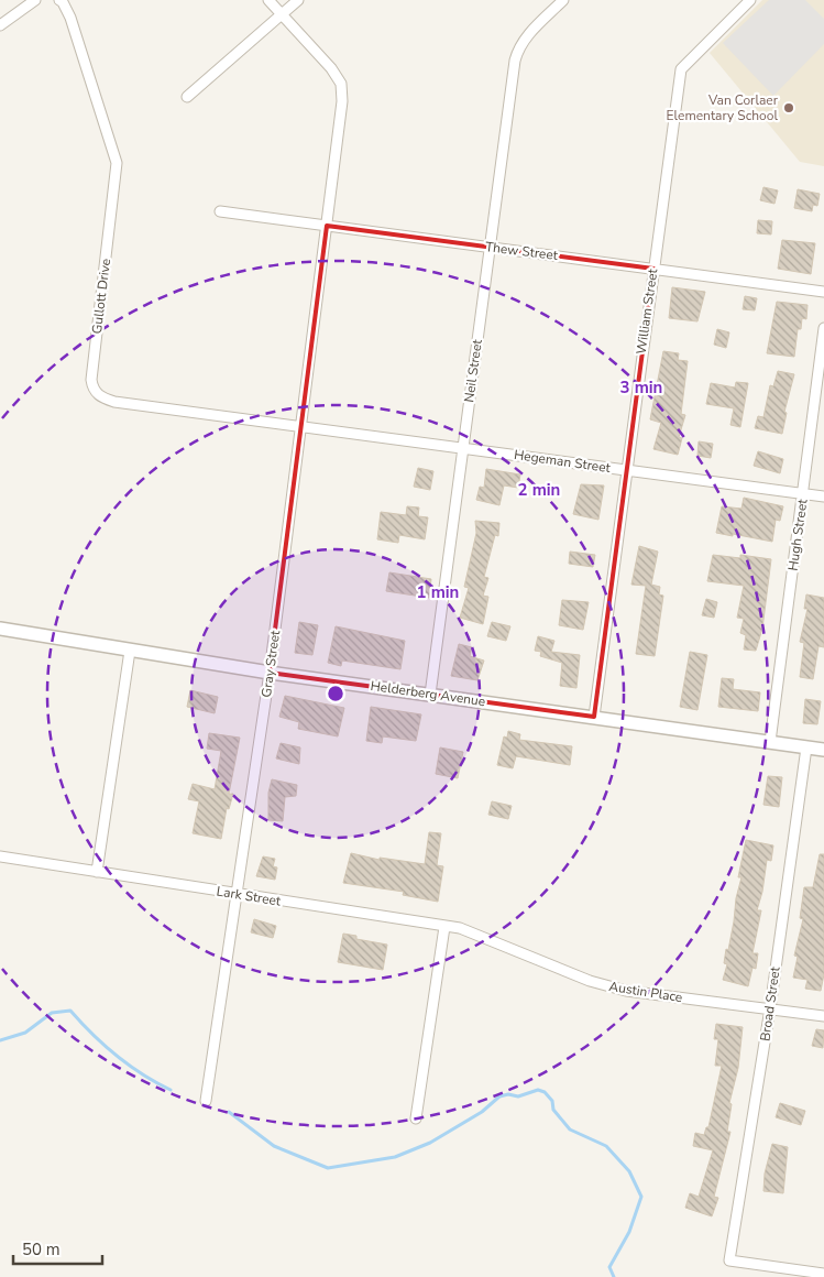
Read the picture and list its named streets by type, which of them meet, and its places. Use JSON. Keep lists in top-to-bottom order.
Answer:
{
  "streets": {
    "street": [
      "Thew Street",
      "Gullott Drive",
      "William Street",
      "Neil Street",
      "Hegeman Street",
      "Hugh Street",
      "Gray Street",
      "Helderberg Avenue",
      "Lark Street",
      "Austin Place",
      "Broad Street"
    ]
  },
  "crossings": [
    ["Thew Street", "William Street"],
    ["Thew Street", "Neil Street"],
    ["Thew Street", "Gray Street"],
    ["Gullott Drive", "Hegeman Street"],
    ["Gullott Drive", "Gray Street"],
    ["William Street", "Hegeman Street"],
    ["William Street", "Helderberg Avenue"],
    ["Neil Street", "Hegeman Street"],
    ["Neil Street", "Helderberg Avenue"],
    ["Hegeman Street", "Hugh Street"],
    ["Hegeman Street", "Gray Street"],
    ["Hugh Street", "Helderberg Avenue"],
    ["Gray Street", "Helderberg Avenue"],
    ["Gray Street", "Lark Street"],
    ["Helderberg Avenue", "Broad Street"],
    ["Lark Street", "Austin Place"],
    ["Austin Place", "Broad Street"]
  ],
  "places": ["Van Corlaer Elementary School"],
  "scale_bar": "50 m",
  "rings": ["3 min", "2 min", "1 min"]
}
